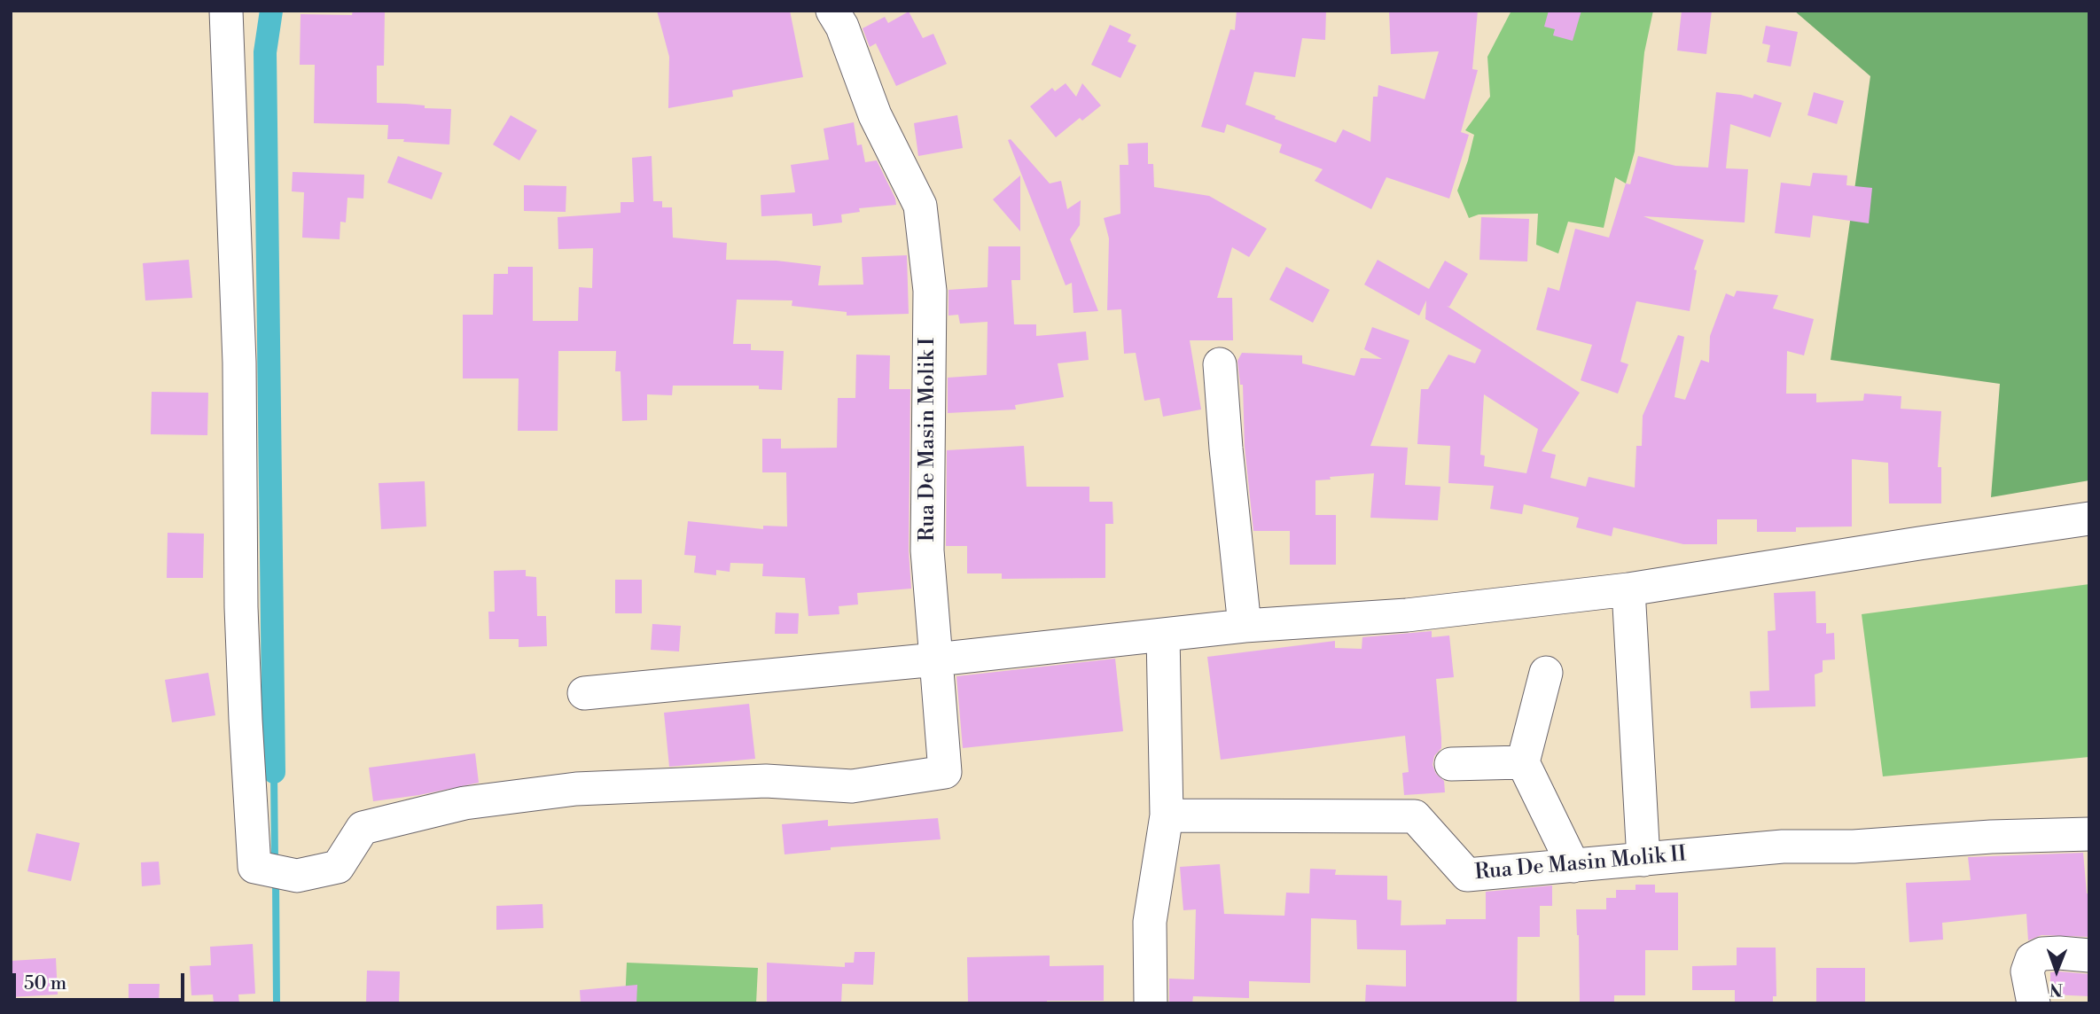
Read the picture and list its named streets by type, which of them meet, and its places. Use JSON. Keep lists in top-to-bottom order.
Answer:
{
  "streets": {
    "street": ["Rua De Masin Molik I", "Rua De Masin Molik II"]
  },
  "scale_bar": "50 m",
  "north": "bottom"
}
